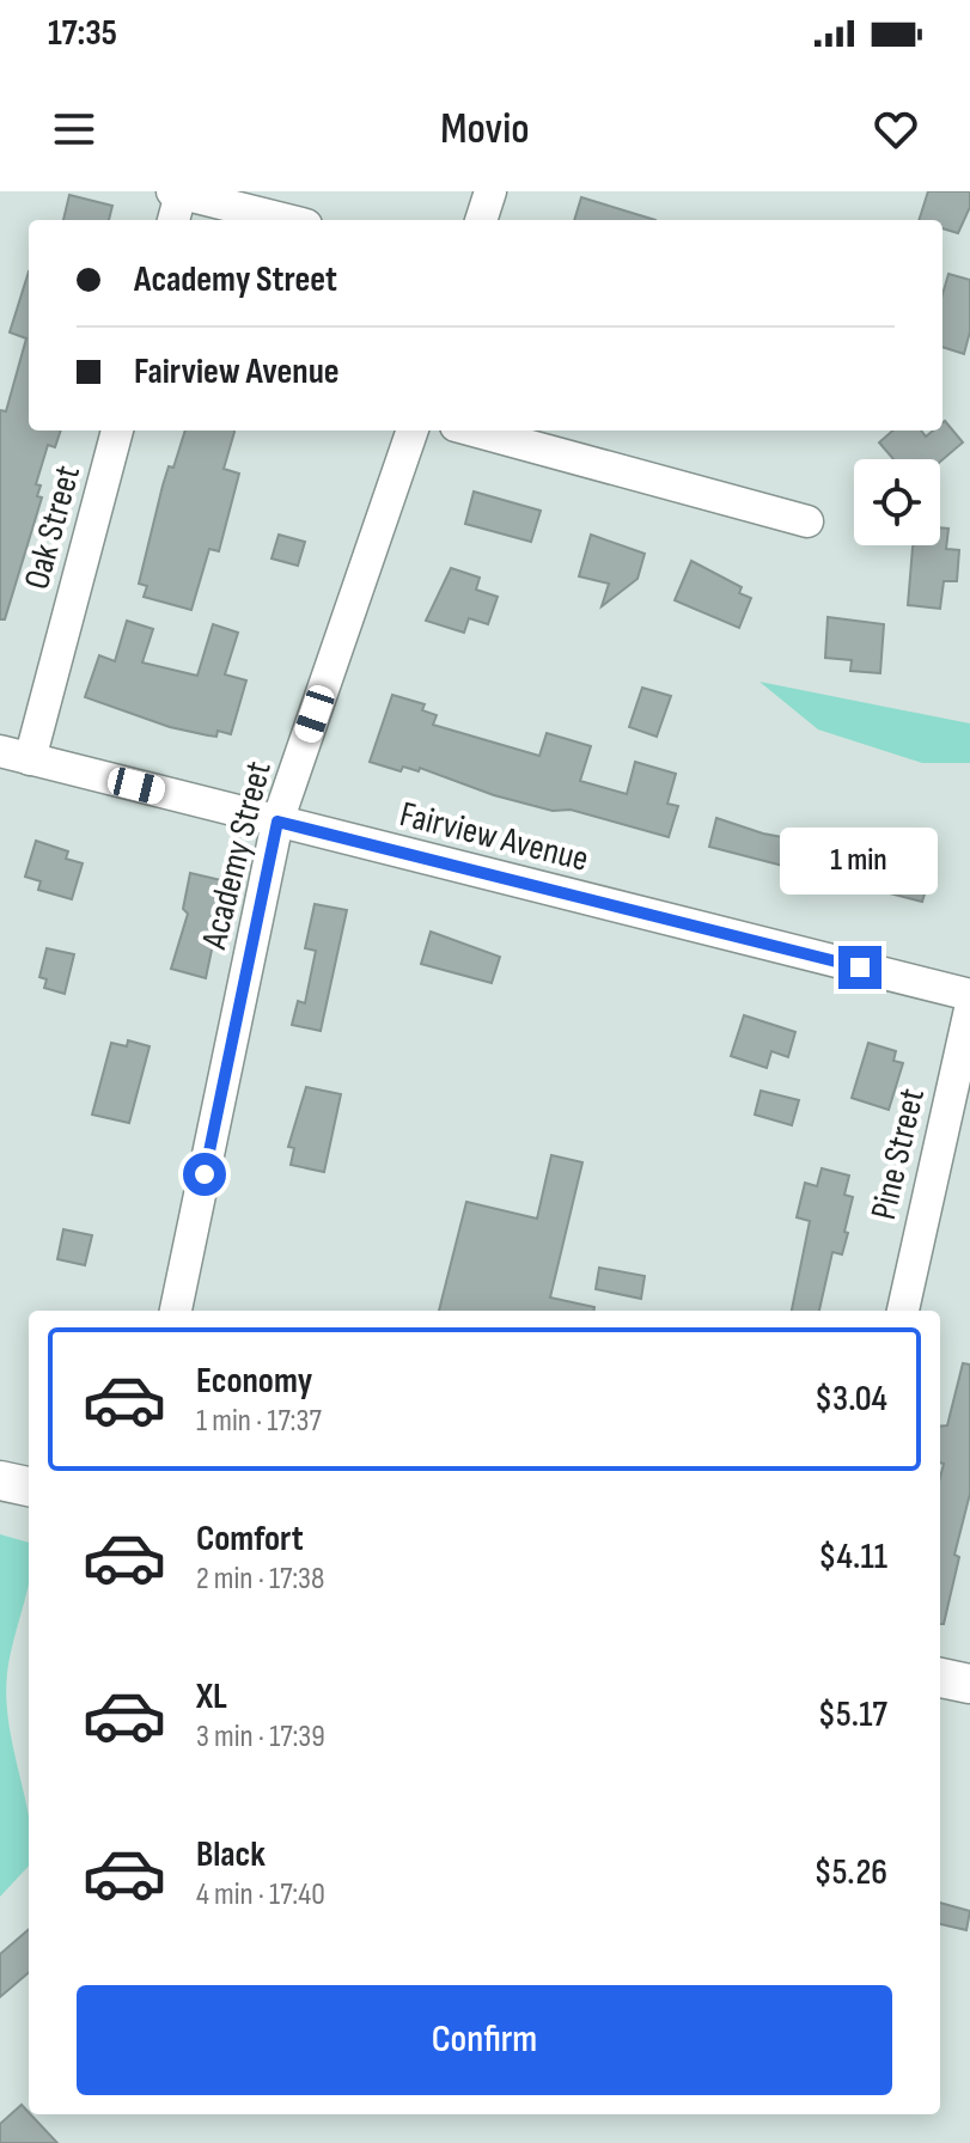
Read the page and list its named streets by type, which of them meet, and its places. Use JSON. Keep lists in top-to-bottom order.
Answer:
{
  "streets": {
    "street": [
      "Oak Street",
      "Fairview Avenue",
      "Academy Street",
      "Pine Street"
    ]
  },
  "crossings": [
    ["Oak Street", "Fairview Avenue"],
    ["Fairview Avenue", "Academy Street"]
  ],
  "page": {
    "status": "17:35",
    "header": "Movio",
    "banner": ["Academy Street", "Fairview Avenue"],
    "bubble": "1 min",
    "list": [
      {
        "name": "Economy",
        "note": "1 min · 17:37",
        "value": "$3.04"
      },
      {
        "name": "Comfort",
        "note": "2 min · 17:38",
        "value": "$4.11"
      },
      {
        "name": "XL",
        "note": "3 min · 17:39",
        "value": "$5.17"
      },
      {
        "name": "Black",
        "note": "4 min · 17:40",
        "value": "$5.26"
      }
    ],
    "buttons": "Confirm"
  }
}
